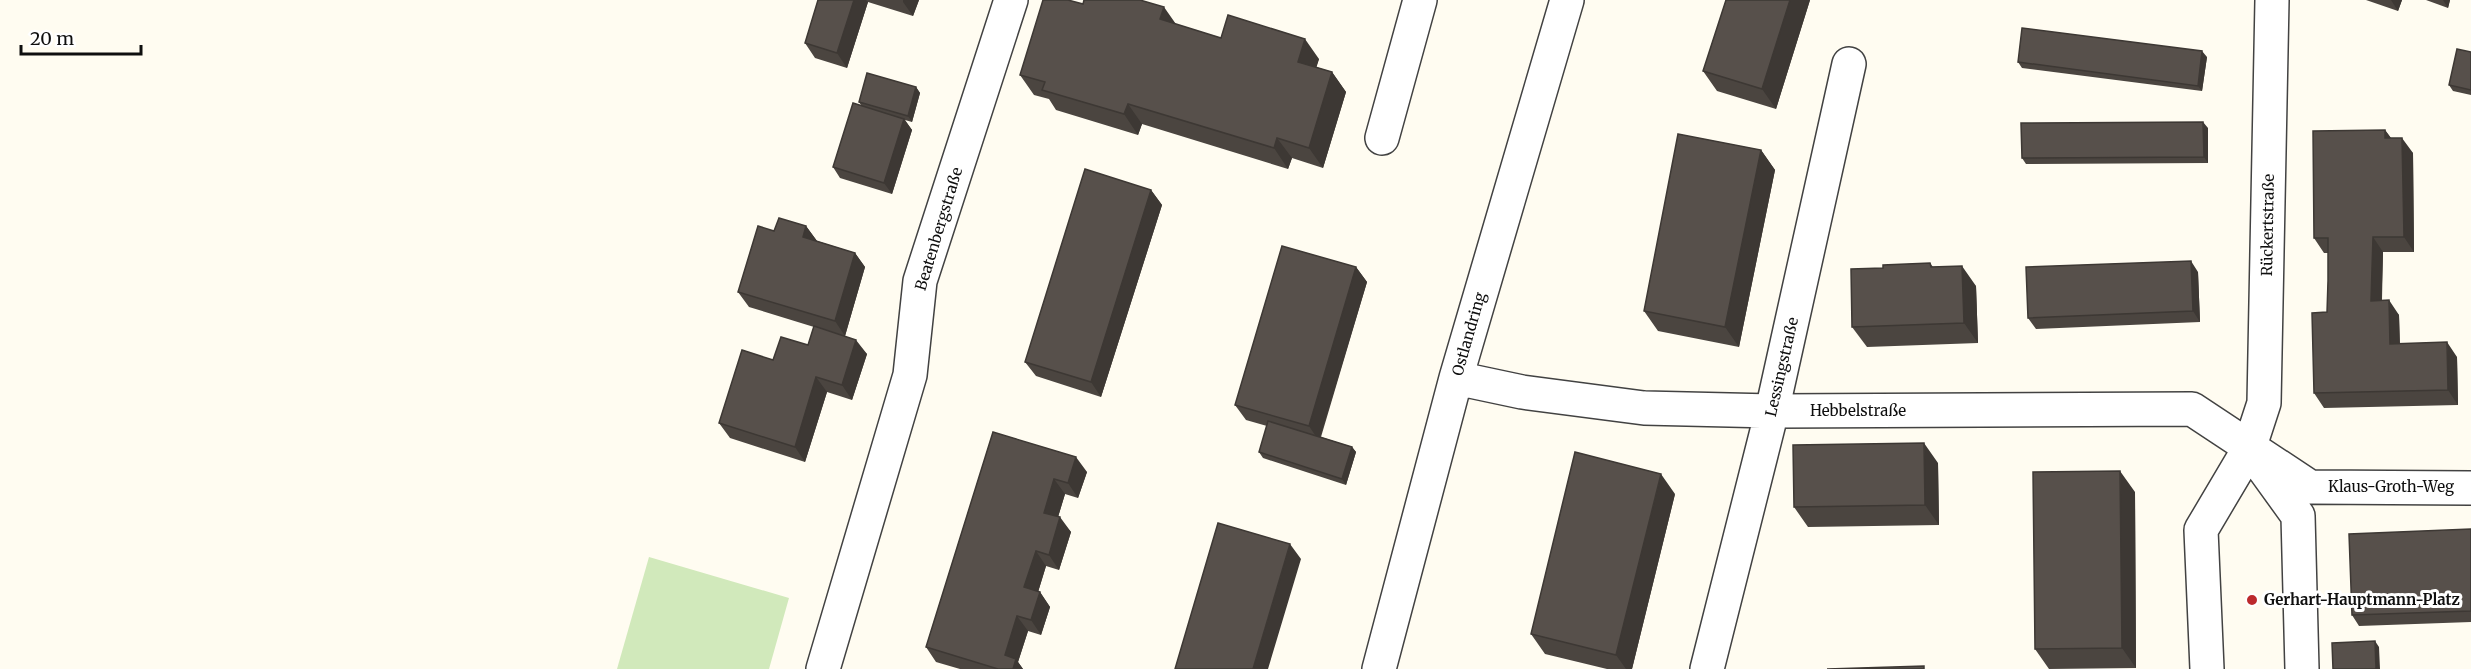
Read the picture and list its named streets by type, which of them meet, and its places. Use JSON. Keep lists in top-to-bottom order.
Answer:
{
  "streets": {
    "street": [
      "Rückertstraße",
      "Beatenbergstraße",
      "Ostlandring",
      "Lessingstraße",
      "Hebbelstraße",
      "Klaus-Groth-Weg"
    ]
  },
  "crossings": [
    ["Rückertstraße", "Hebbelstraße"],
    ["Rückertstraße", "Klaus-Groth-Weg"],
    ["Ostlandring", "Hebbelstraße"],
    ["Lessingstraße", "Hebbelstraße"],
    ["Hebbelstraße", "Klaus-Groth-Weg"]
  ],
  "places": ["Gerhart-Hauptmann-Platz"],
  "scale_bar": "20 m"
}
